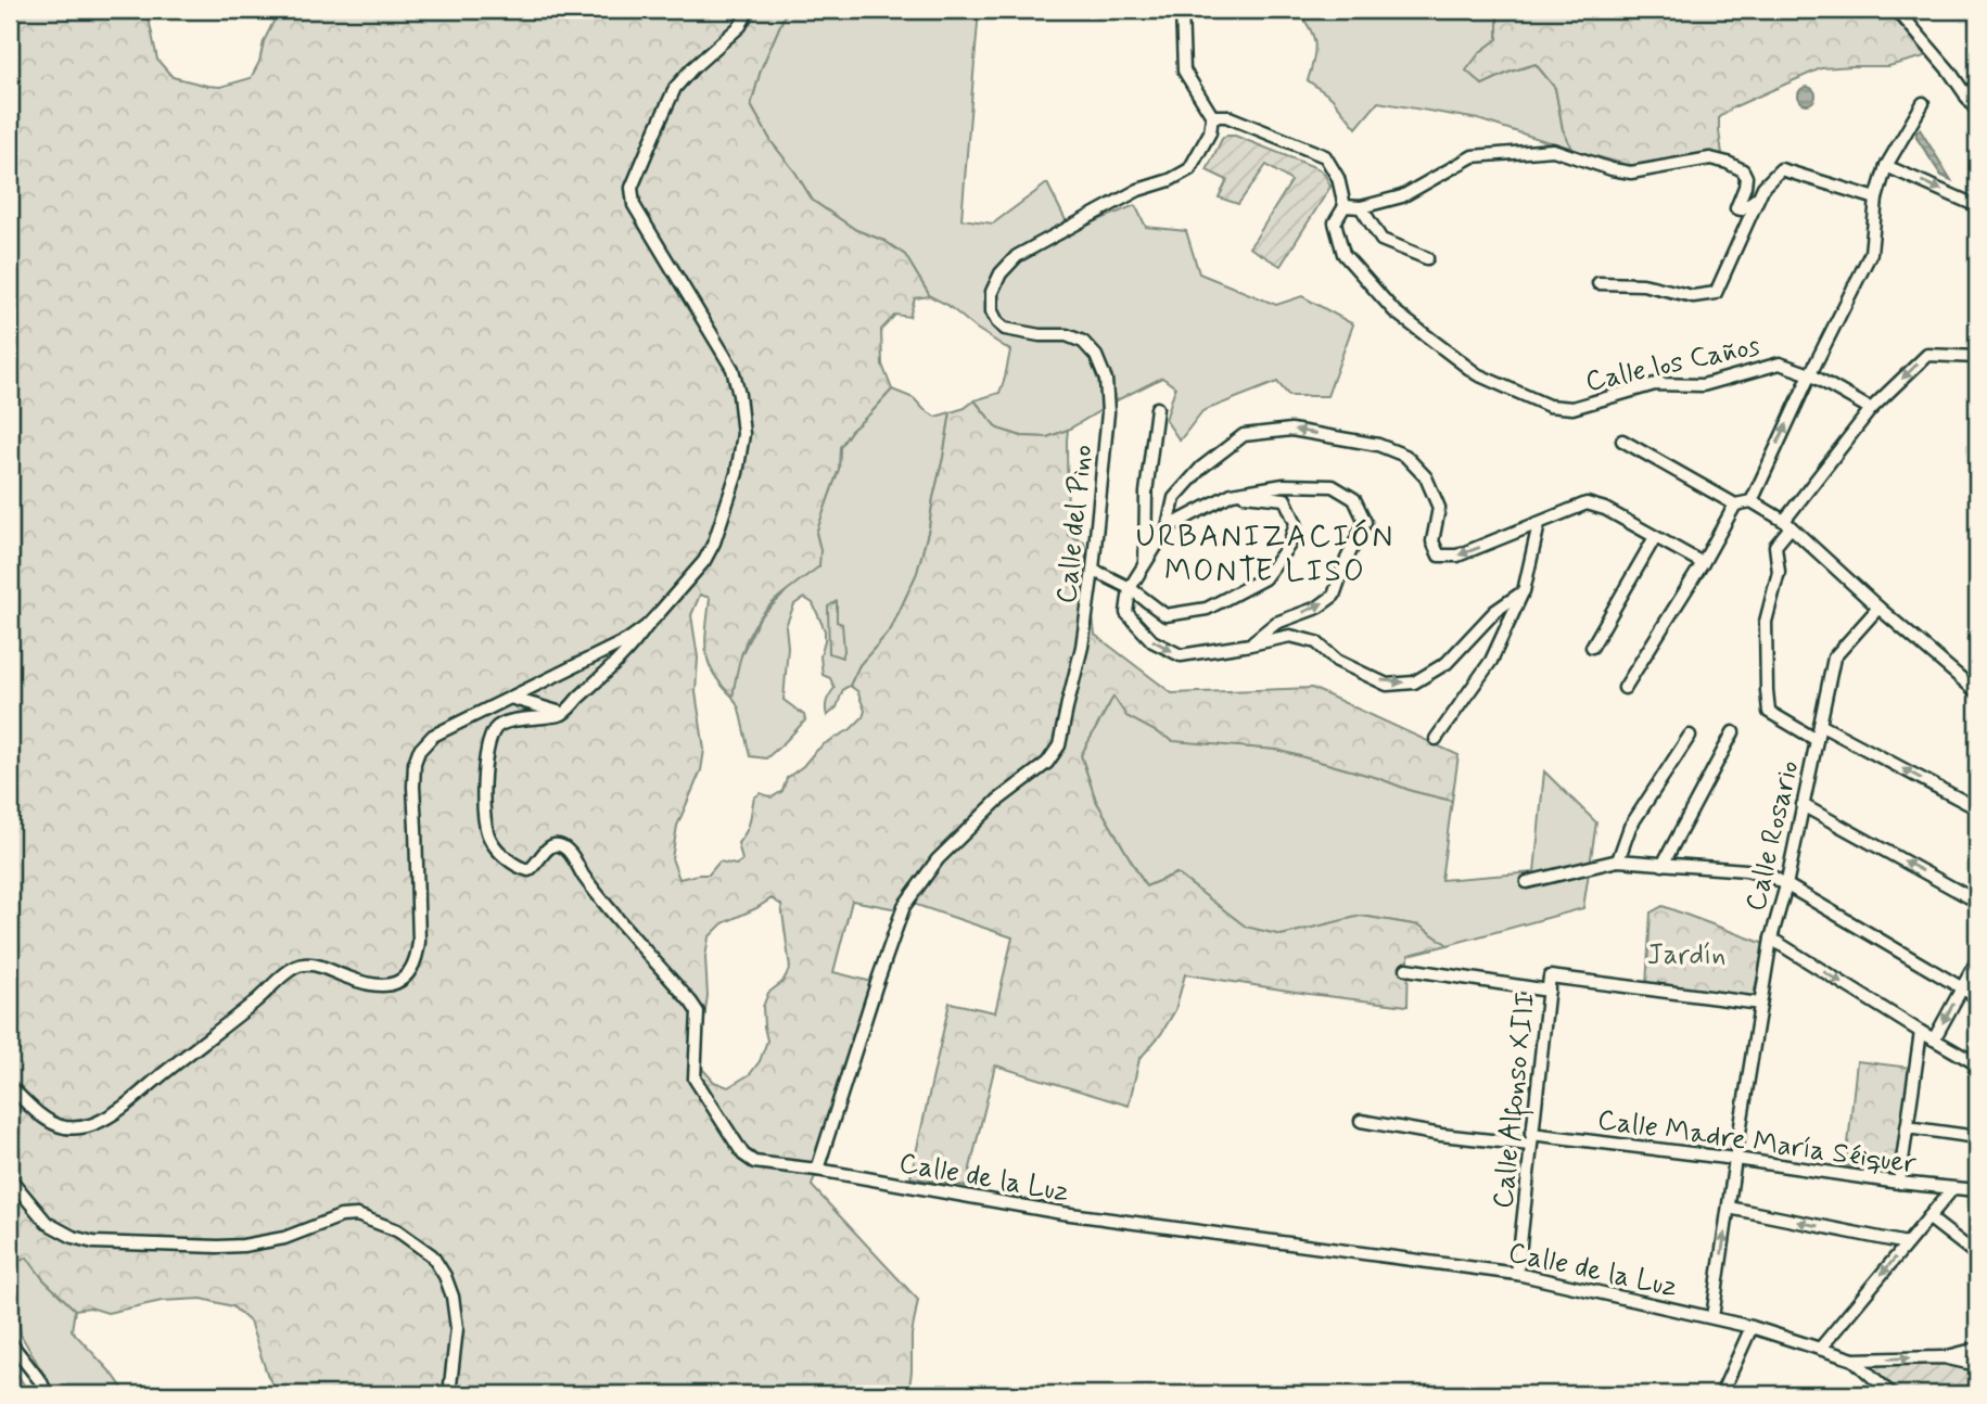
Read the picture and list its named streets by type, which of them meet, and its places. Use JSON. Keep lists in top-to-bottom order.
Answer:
{
  "streets": {
    "street": [
      "Calle los Caños",
      "Calle del Pino",
      "Calle Rosario",
      "Calle Alfonso XIII",
      "Calle Madre María Séiquer",
      "Calle de la Luz"
    ]
  },
  "crossings": [
    ["Calle los Caños", "Calle del Pino"],
    ["Calle del Pino", "Calle de la Luz"],
    ["Calle Rosario", "Calle Alfonso XIII"],
    ["Calle Rosario", "Calle Madre María Séiquer"],
    ["Calle Rosario", "Calle de la Luz"],
    ["Calle Alfonso XIII", "Calle Madre María Séiquer"],
    ["Calle Alfonso XIII", "Calle de la Luz"]
  ],
  "districts": ["URBANIZACIÓN MONTE LISO"],
  "parks": ["Jardín"]
}
